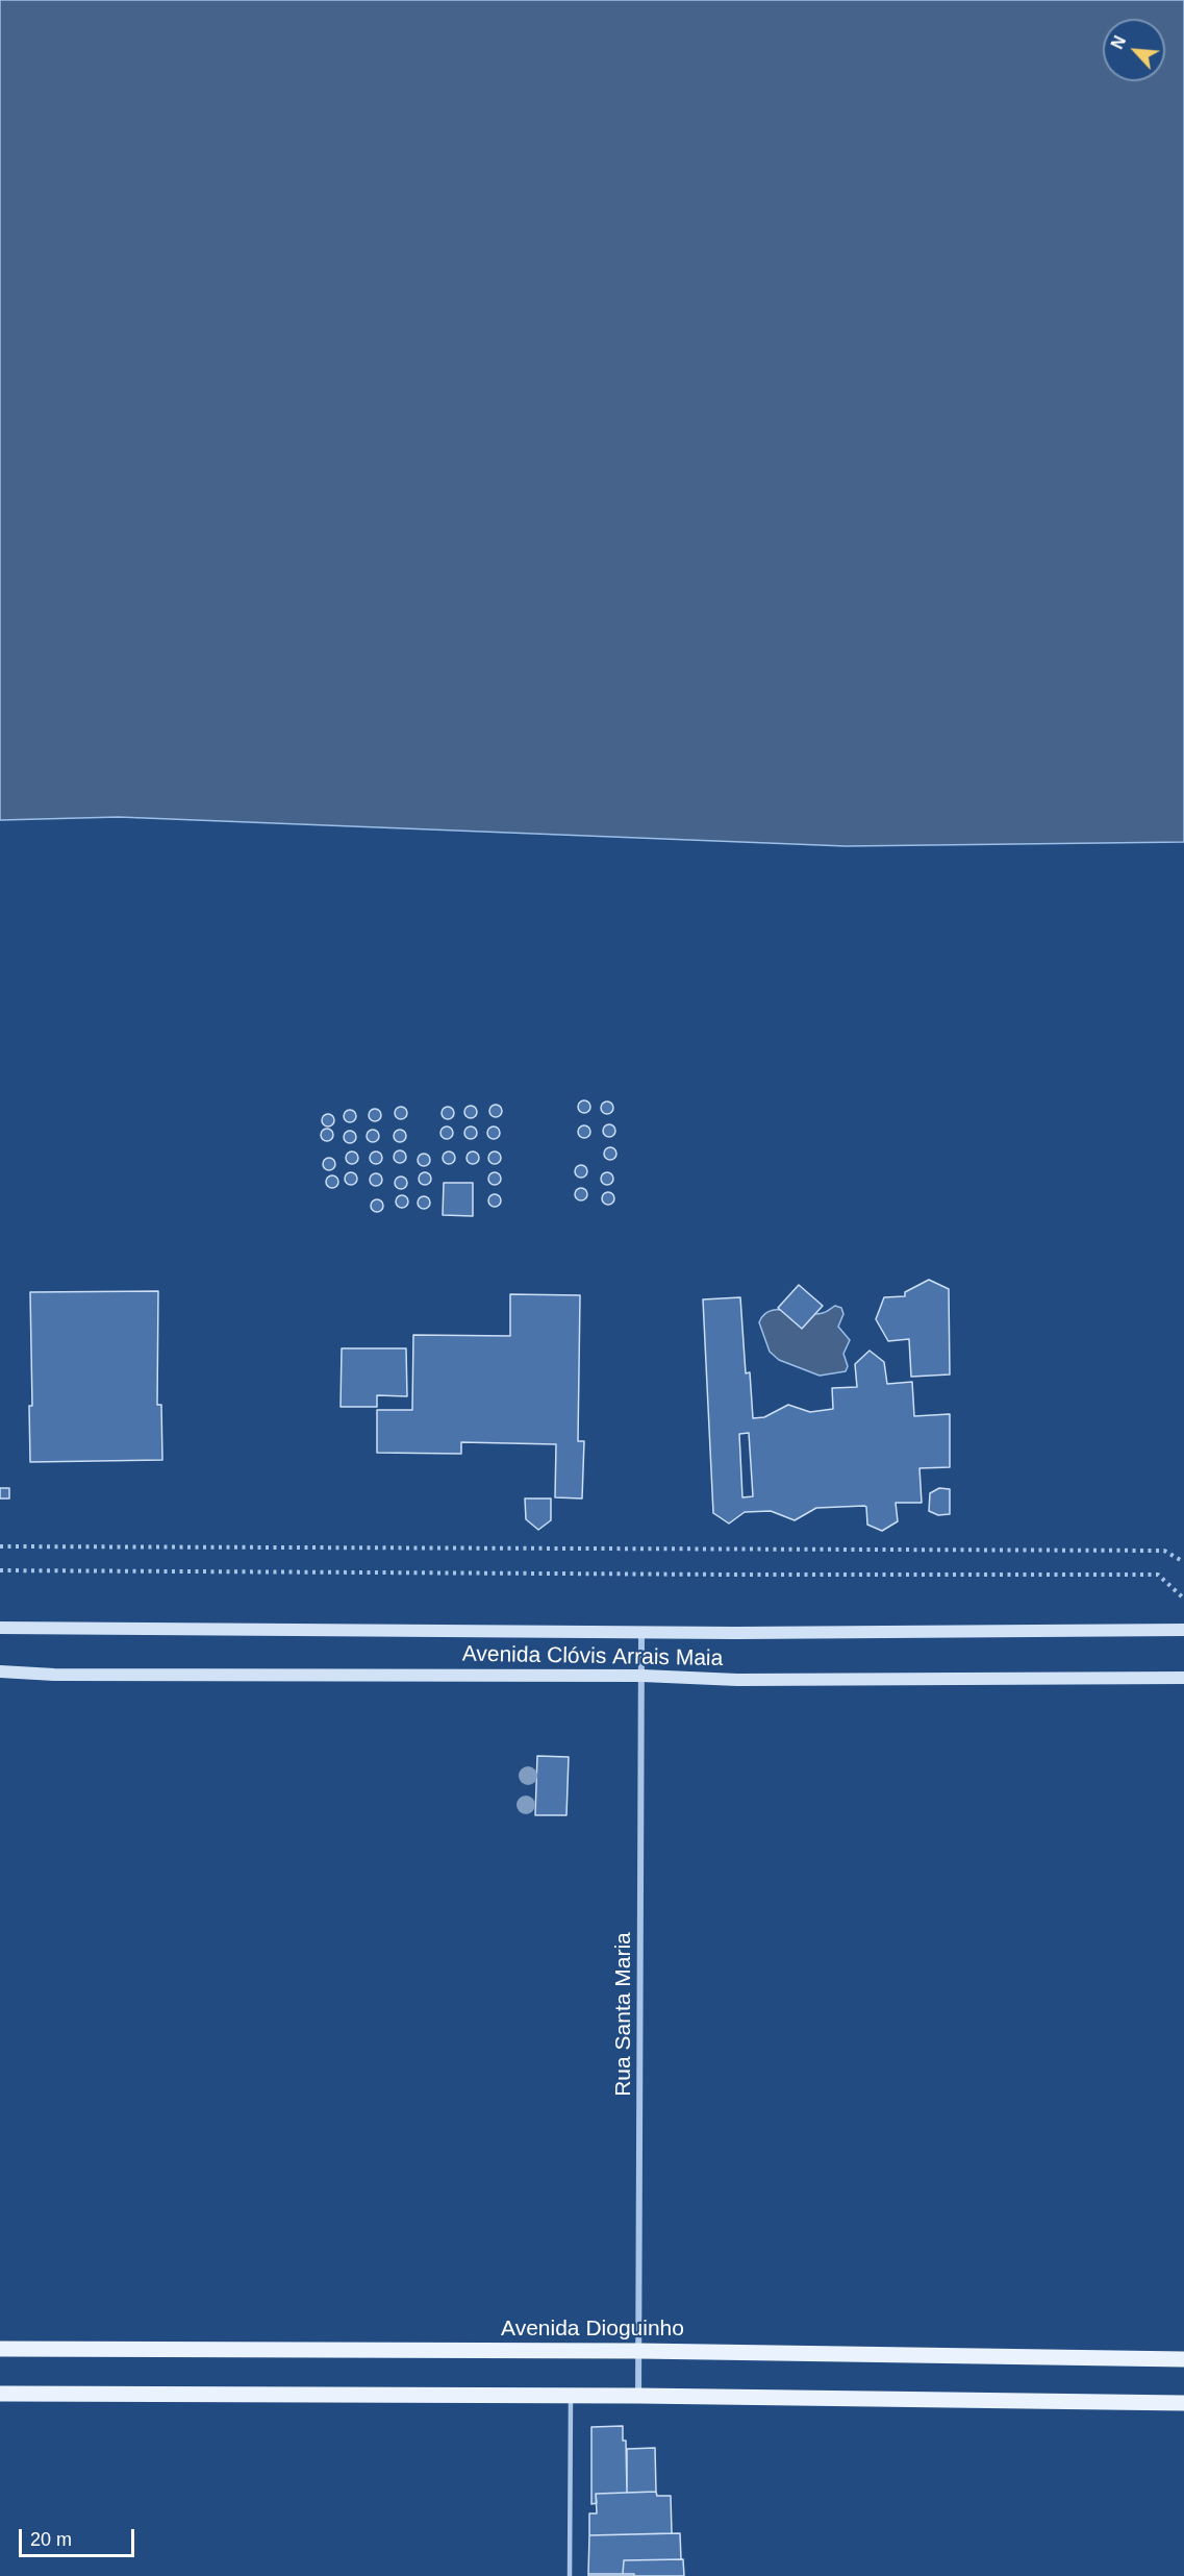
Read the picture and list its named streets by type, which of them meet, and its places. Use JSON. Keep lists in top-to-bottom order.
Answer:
{
  "streets": {
    "main road": ["Avenida Clóvis Arrais Maia", "Avenida Dioguinho"],
    "street": ["Rua Santa Maria"]
  },
  "crossings": [
    ["Avenida Clóvis Arrais Maia", "Rua Santa Maria"],
    ["Rua Santa Maria", "Avenida Dioguinho"]
  ],
  "scale_bar": "20 m",
  "north": "top left"
}
